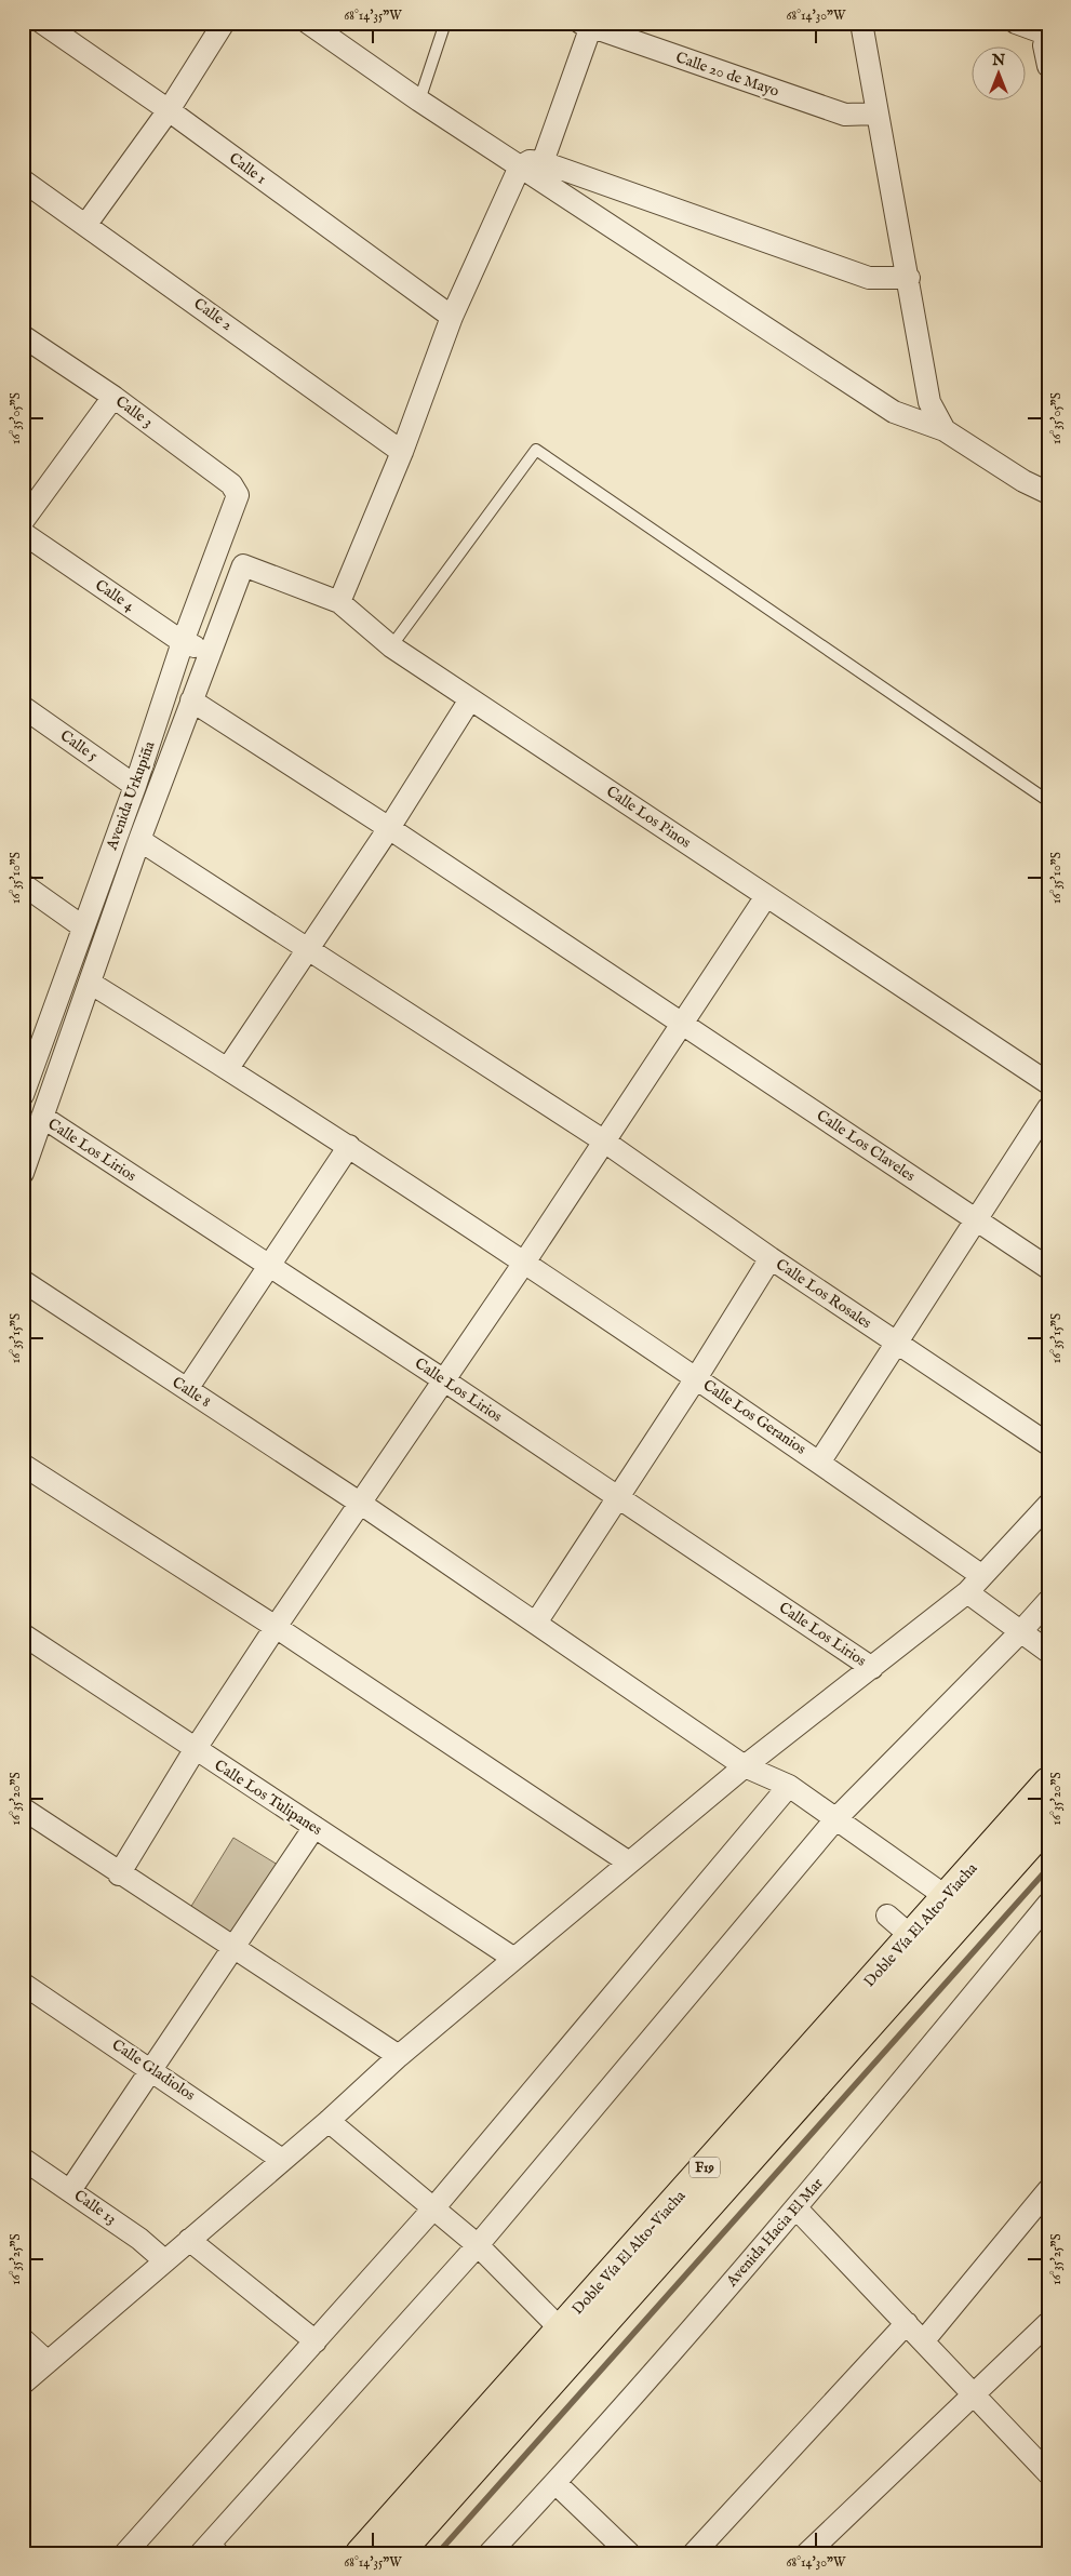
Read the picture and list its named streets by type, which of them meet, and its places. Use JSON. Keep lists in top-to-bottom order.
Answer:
{
  "streets": {
    "highway": ["Doble Vía El Alto-Viacha", "F19"],
    "street": [
      "Calle 20 de Mayo",
      "Calle 1",
      "Calle 2",
      "Calle 3",
      "Calle 4",
      "Calle 5",
      "Avenida Urkupiña",
      "Calle Los Pinos",
      "Calle Los Claveles",
      "Calle Los Lirios",
      "Calle Los Rosales",
      "Calle 8",
      "Calle Los Geranios",
      "Calle Los Tulipanes",
      "Calle Gladiolos",
      "Calle 13",
      "Avenida Hacia El Mar"
    ]
  },
  "crossings": [
    ["Calle 3", "Avenida Urkupiña"],
    ["Calle 4", "Avenida Urkupiña"],
    ["Calle 4", "Calle Los Pinos"],
    ["Calle 5", "Avenida Urkupiña"],
    ["Calle 8", "Doble Vía El Alto-Viacha"]
  ],
  "north": "top",
  "coordinates": [
    "68°14'35\"W",
    "68°14'30\"W",
    "16°35'05\"S",
    "16°35'10\"S",
    "16°35'15\"S",
    "16°35'20\"S",
    "16°35'25\"S"
  ]
}
